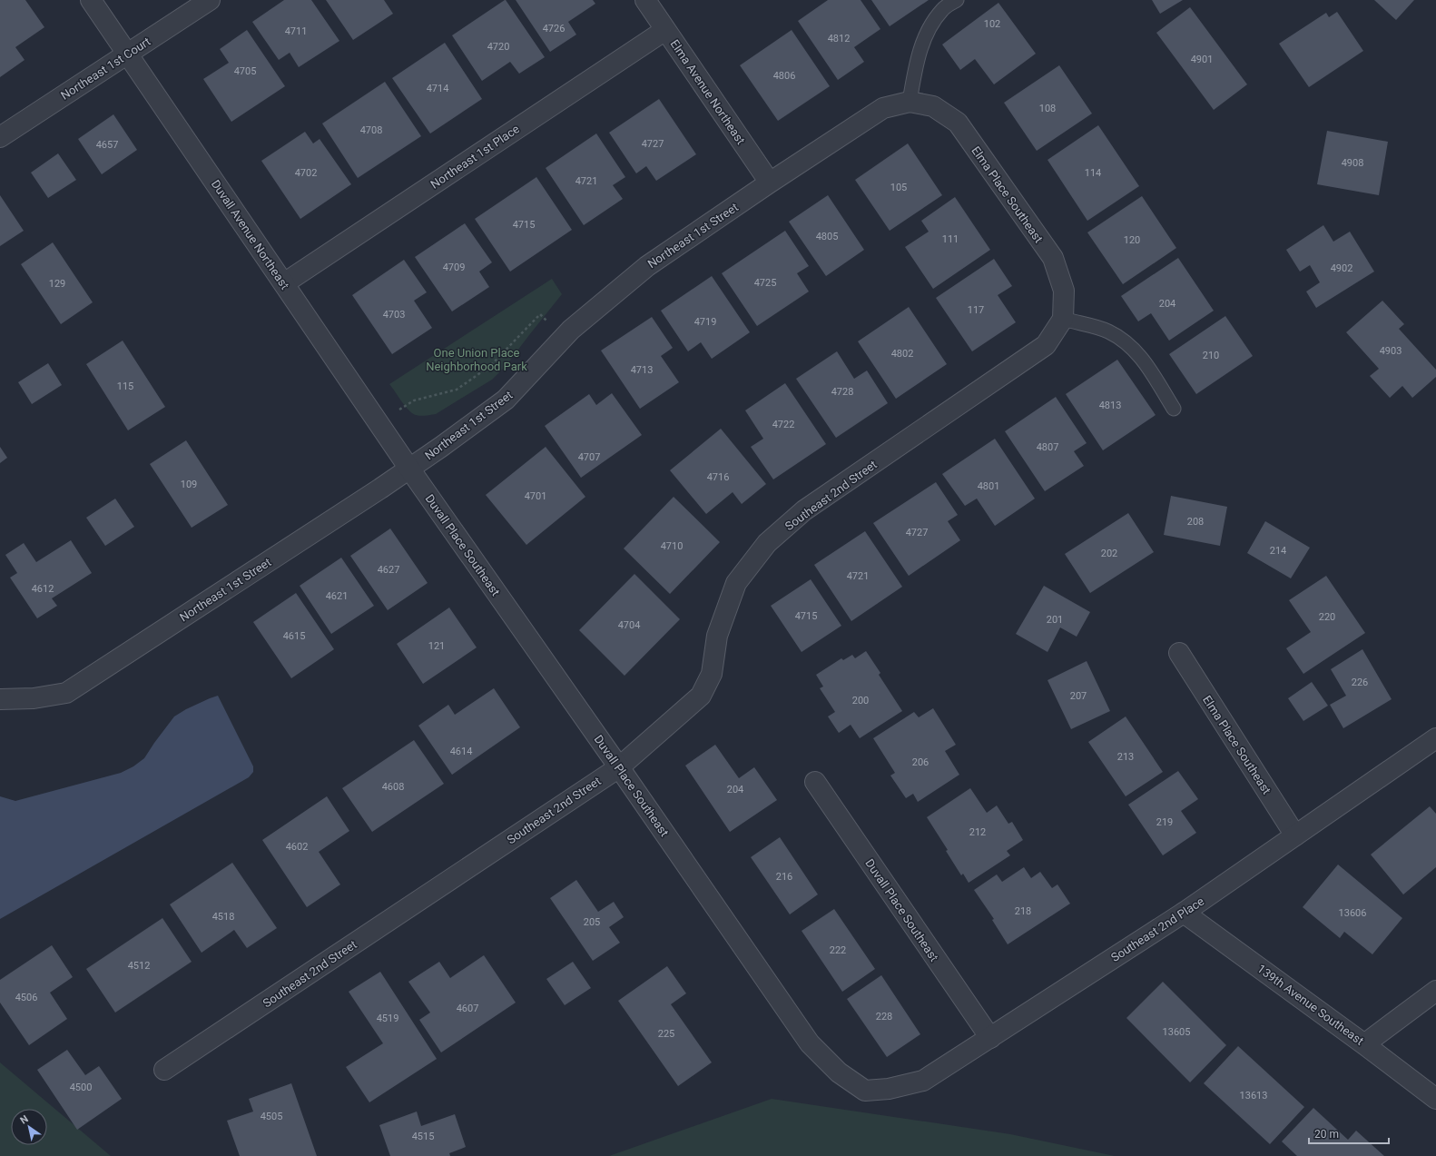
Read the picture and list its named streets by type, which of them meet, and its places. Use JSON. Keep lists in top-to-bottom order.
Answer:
{
  "streets": {
    "street": [
      "Northeast 1st Court",
      "Elma Avenue Northeast",
      "Northeast 1st Place",
      "Elma Place Southeast",
      "Duvall Avenue Northeast",
      "Northeast 1st Street",
      "Southeast 2nd Street",
      "Duvall Place Southeast",
      "Southeast 2nd Place",
      "139th Avenue Southeast"
    ]
  },
  "crossings": [
    ["Northeast 1st Court", "Duvall Avenue Northeast"],
    ["Elma Avenue Northeast", "Northeast 1st Place"],
    ["Elma Avenue Northeast", "Northeast 1st Street"],
    ["Northeast 1st Place", "Duvall Avenue Northeast"],
    ["Elma Place Southeast", "Northeast 1st Street"],
    ["Elma Place Southeast", "Southeast 2nd Street"],
    ["Elma Place Southeast", "Southeast 2nd Place"],
    ["Duvall Avenue Northeast", "Northeast 1st Street"],
    ["Duvall Avenue Northeast", "Duvall Place Southeast"],
    ["Northeast 1st Street", "Duvall Place Southeast"],
    ["Southeast 2nd Street", "Duvall Place Southeast"],
    ["Duvall Place Southeast", "Southeast 2nd Place"],
    ["Southeast 2nd Place", "139th Avenue Southeast"]
  ],
  "parks": ["One Union Place Neighborhood Park"],
  "house_numbers": [
    "102",
    "4726",
    "4711",
    "4812",
    "4720",
    "4901",
    "4705",
    "4806",
    "4714",
    "108",
    "4708",
    "4727",
    "4657",
    "4908",
    "4702",
    "114",
    "4721",
    "105",
    "4715",
    "4805",
    "111",
    "120",
    "4709",
    "4902",
    "4725",
    "129",
    "204",
    "117",
    "4703",
    "4719",
    "4903",
    "4802",
    "210",
    "4713",
    "115",
    "4728",
    "4813",
    "4722",
    "4807",
    "4707",
    "4716",
    "109",
    "4801",
    "4701",
    "208",
    "4727",
    "4710",
    "214",
    "202",
    "4627",
    "4721",
    "4612",
    "4621",
    "4715",
    "220",
    "201",
    "4704",
    "4615",
    "121",
    "226",
    "207",
    "200",
    "4614",
    "213",
    "206",
    "4608",
    "204",
    "219",
    "212",
    "4602",
    "216",
    "218",
    "13606",
    "4518",
    "205",
    "222",
    "4512",
    "4506",
    "4607",
    "228",
    "4519",
    "13605",
    "225",
    "4500",
    "13613",
    "4505",
    "4515"
  ],
  "scale_bar": "20 m",
  "north": "top left"
}
